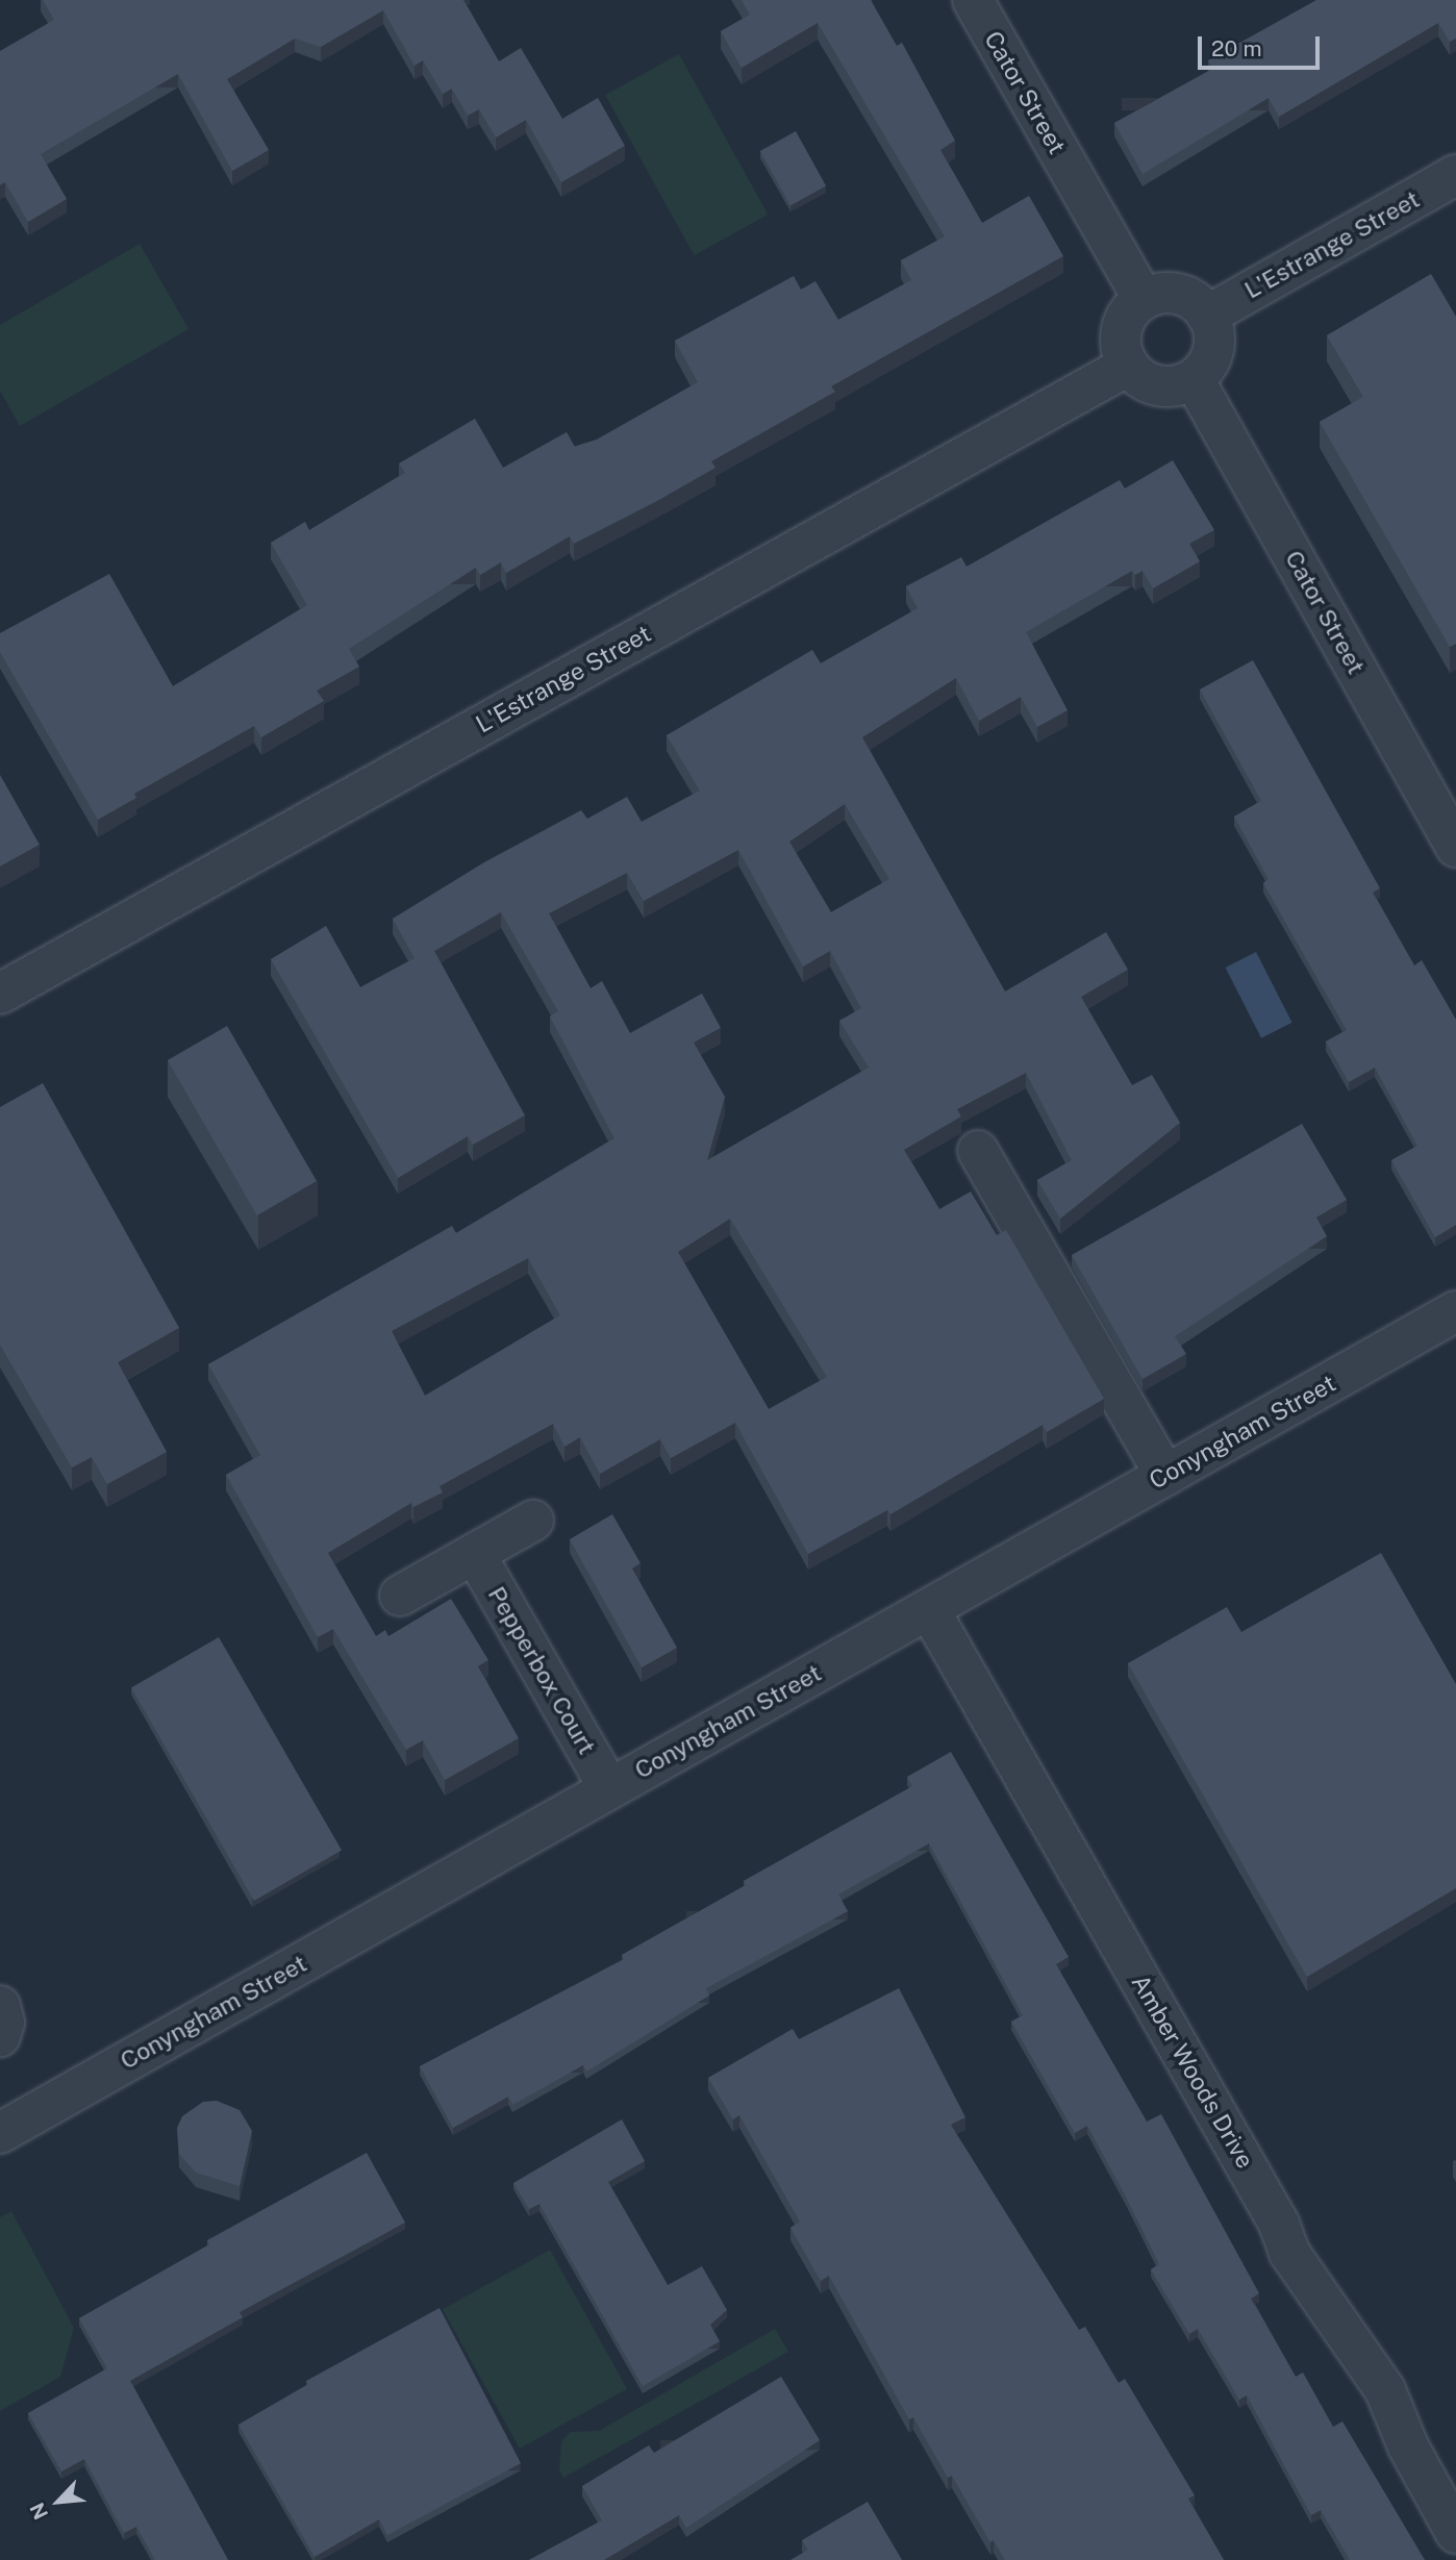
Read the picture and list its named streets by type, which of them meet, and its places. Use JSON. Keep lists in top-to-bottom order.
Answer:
{
  "streets": {
    "street": [
      "Cator Street",
      "L'Estrange Street",
      "Conyngham Street",
      "Pepperbox Court",
      "Amber Woods Drive"
    ]
  },
  "crossings": [
    ["Cator Street", "L'Estrange Street"],
    ["Conyngham Street", "Pepperbox Court"],
    ["Conyngham Street", "Amber Woods Drive"]
  ],
  "scale_bar": "20 m",
  "north": "bottom left"
}
